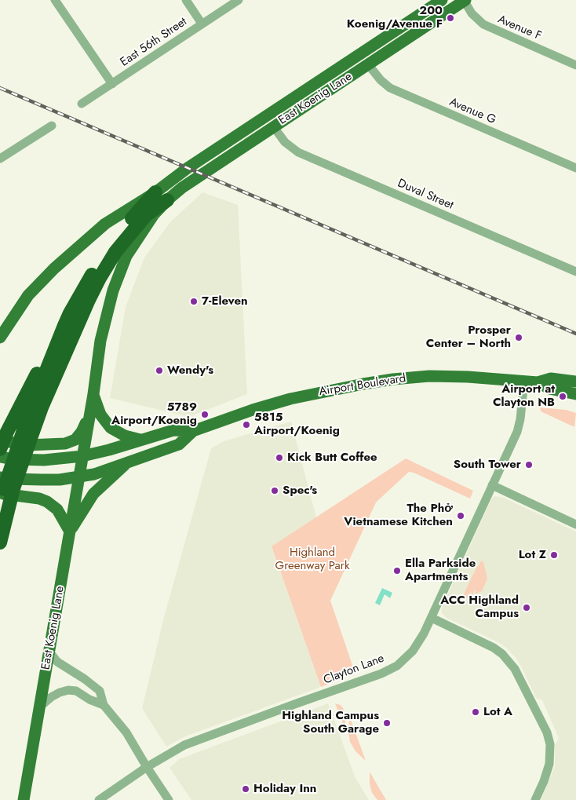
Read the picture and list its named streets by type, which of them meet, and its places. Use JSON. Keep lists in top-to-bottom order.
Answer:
{
  "streets": {
    "main road": ["East Koenig Lane", "Airport Boulevard"],
    "street": [
      "Avenue F",
      "East 56th Street",
      "Avenue G",
      "Duval Street",
      "Clayton Lane"
    ]
  },
  "crossings": [
    ["Avenue F", "East Koenig Lane"],
    ["East Koenig Lane", "Avenue G"],
    ["East Koenig Lane", "Duval Street"],
    ["East Koenig Lane", "Airport Boulevard"],
    ["Airport Boulevard", "Clayton Lane"]
  ],
  "parks": ["Highland Greenway Park"],
  "places": [
    "200 Koenig/Avenue F",
    "7-Eleven",
    "Prosper Center – North",
    "Wendy's",
    "Airport at Clayton NB",
    "5789 Airport/Koenig",
    "5815 Airport/Koenig",
    "Kick Butt Coffee",
    "South Tower",
    "Spec's",
    "The Phở Vietnamese Kitchen",
    "Lot Z",
    "Ella Parkside Apartments",
    "ACC Highland Campus",
    "Lot A",
    "Highland Campus South Garage",
    "Holiday Inn"
  ]
}
